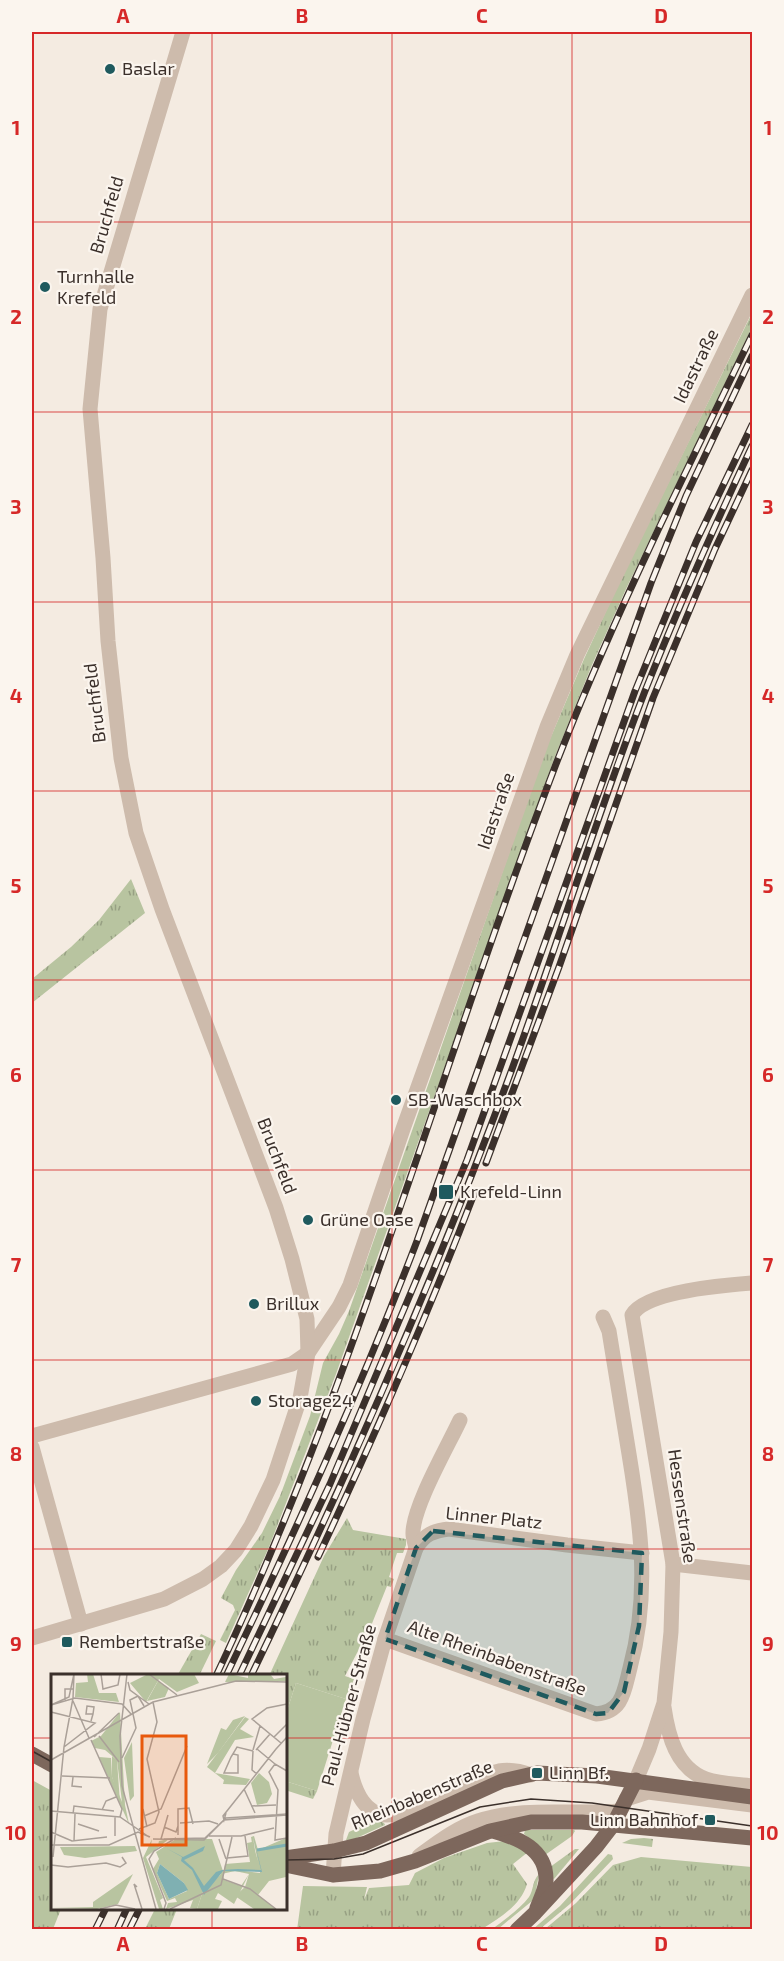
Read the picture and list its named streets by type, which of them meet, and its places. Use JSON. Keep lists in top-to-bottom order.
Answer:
{
  "streets": {
    "main road": ["Rheinbabenstraße"],
    "street": [
      "Bruchfeld",
      "Idastraße",
      "Hessenstraße",
      "Linner Platz",
      "Alte Rheinbabenstraße",
      "Paul-Hübner-Straße"
    ]
  },
  "crossings": [
    ["Bruchfeld", "Idastraße"],
    ["Hessenstraße", "Rheinbabenstraße"],
    ["Linner Platz", "Alte Rheinbabenstraße"],
    ["Linner Platz", "Paul-Hübner-Straße"],
    ["Alte Rheinbabenstraße", "Paul-Hübner-Straße"],
    ["Paul-Hübner-Straße", "Rheinbabenstraße"]
  ],
  "places": {
    "other": [
      "Baslar",
      "Turnhalle Krefeld",
      "SB-Waschbox",
      "Grüne Oase",
      "Brillux",
      "Storage24"
    ],
    "transit": [
      "Krefeld-Linn",
      "Rembertstraße",
      "Linn Bf.",
      "Linn Bahnhof"
    ]
  },
  "grid": {
    "columns": [
      "A",
      "B",
      "C",
      "D"
    ],
    "rows": [
      "1",
      "2",
      "3",
      "4",
      "5",
      "6",
      "7",
      "8",
      "9",
      "10"
    ]
  }
}
